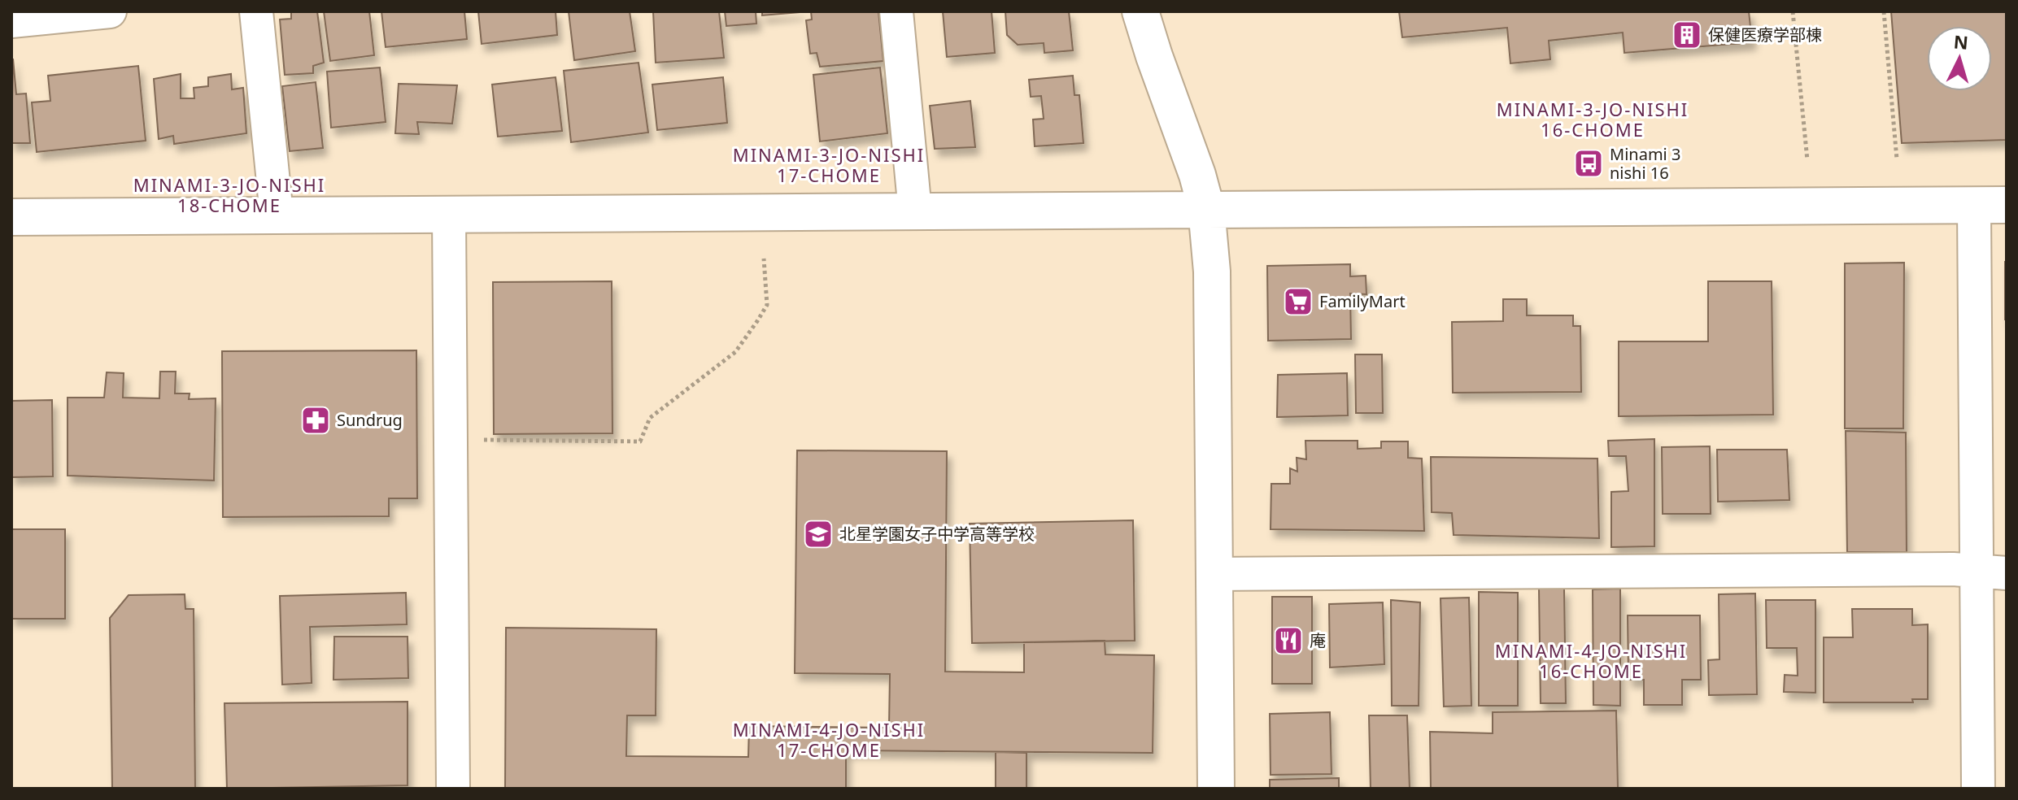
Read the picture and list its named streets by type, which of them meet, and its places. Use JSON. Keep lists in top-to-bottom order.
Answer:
{
  "districts": [
    "MINAMI-3-JO-NISHI 16-CHOME",
    "MINAMI-3-JO-NISHI 17-CHOME",
    "MINAMI-3-JO-NISHI 18-CHOME",
    "MINAMI-4-JO-NISHI 16-CHOME",
    "MINAMI-4-JO-NISHI 17-CHOME"
  ],
  "places": {
    "building": ["保健医療学部棟"],
    "bus stop": ["Minami 3 nishi 16"],
    "supermarket": ["FamilyMart"],
    "pharmacy": ["Sundrug"],
    "school or university": ["北星学園女子中学高等学校"],
    "restaurant": ["庵"]
  },
  "north": "top"
}
